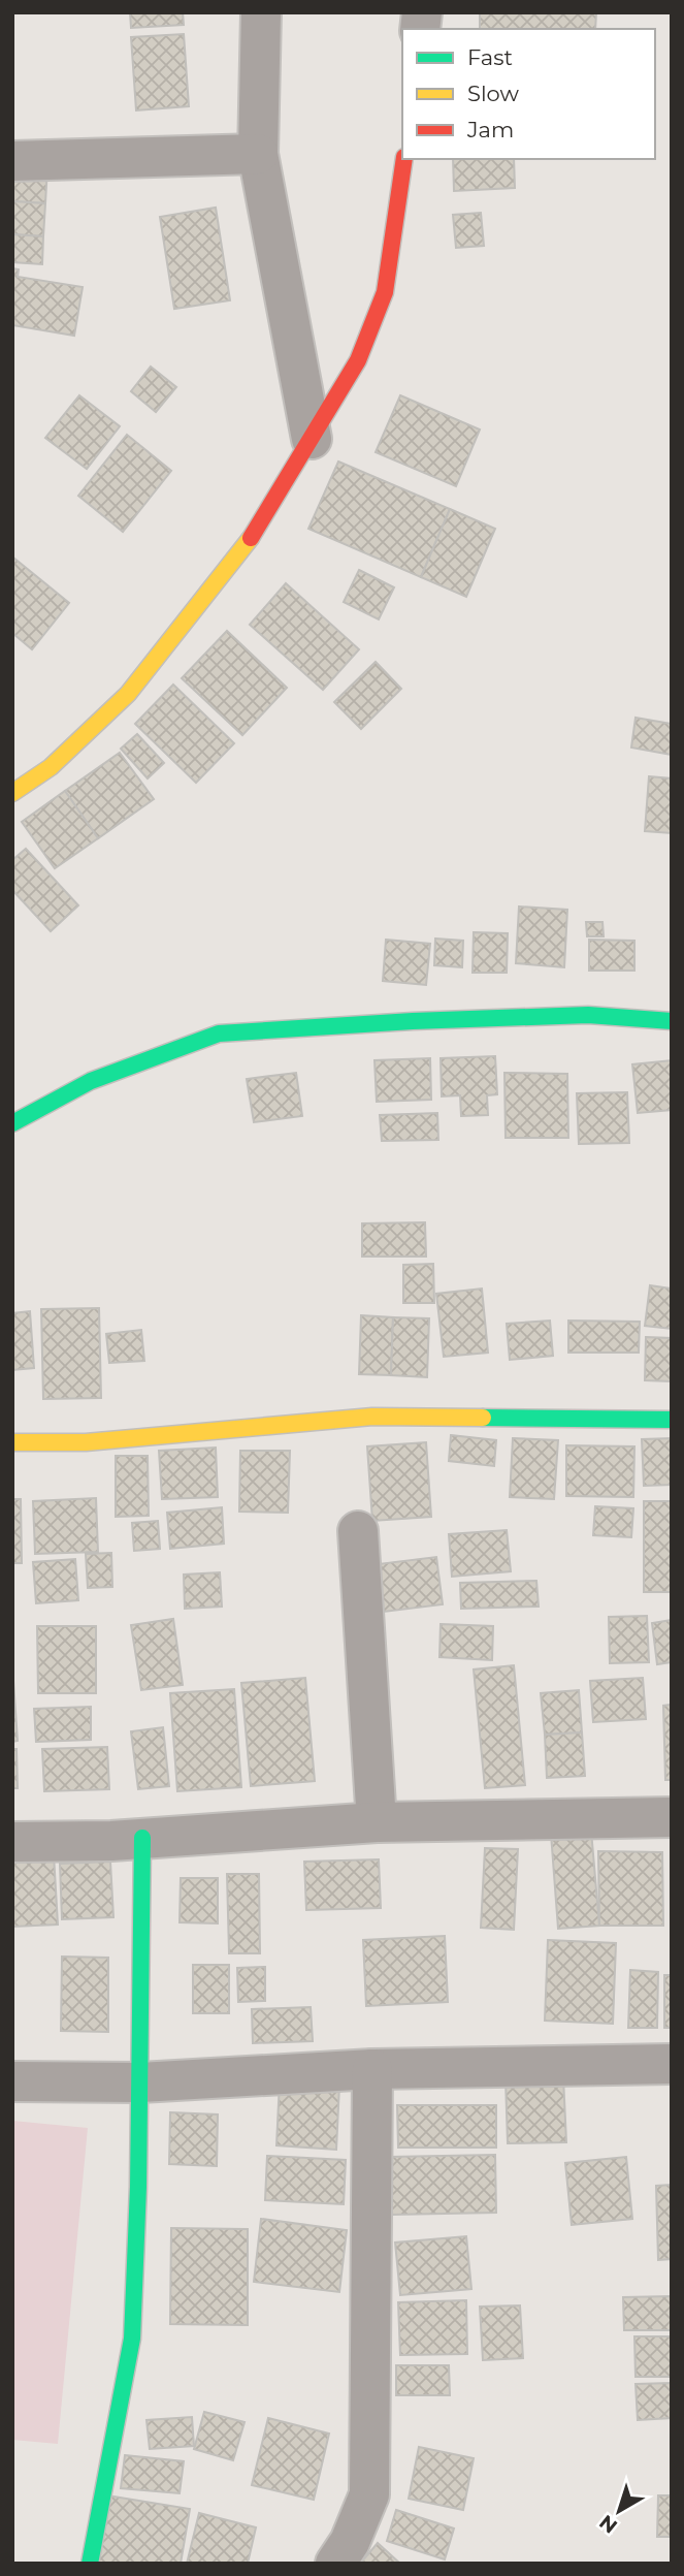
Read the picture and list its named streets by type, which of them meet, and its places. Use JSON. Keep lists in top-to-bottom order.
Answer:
{
  "legend": ["Fast", "Slow", "Jam"],
  "north": "bottom left"
}
